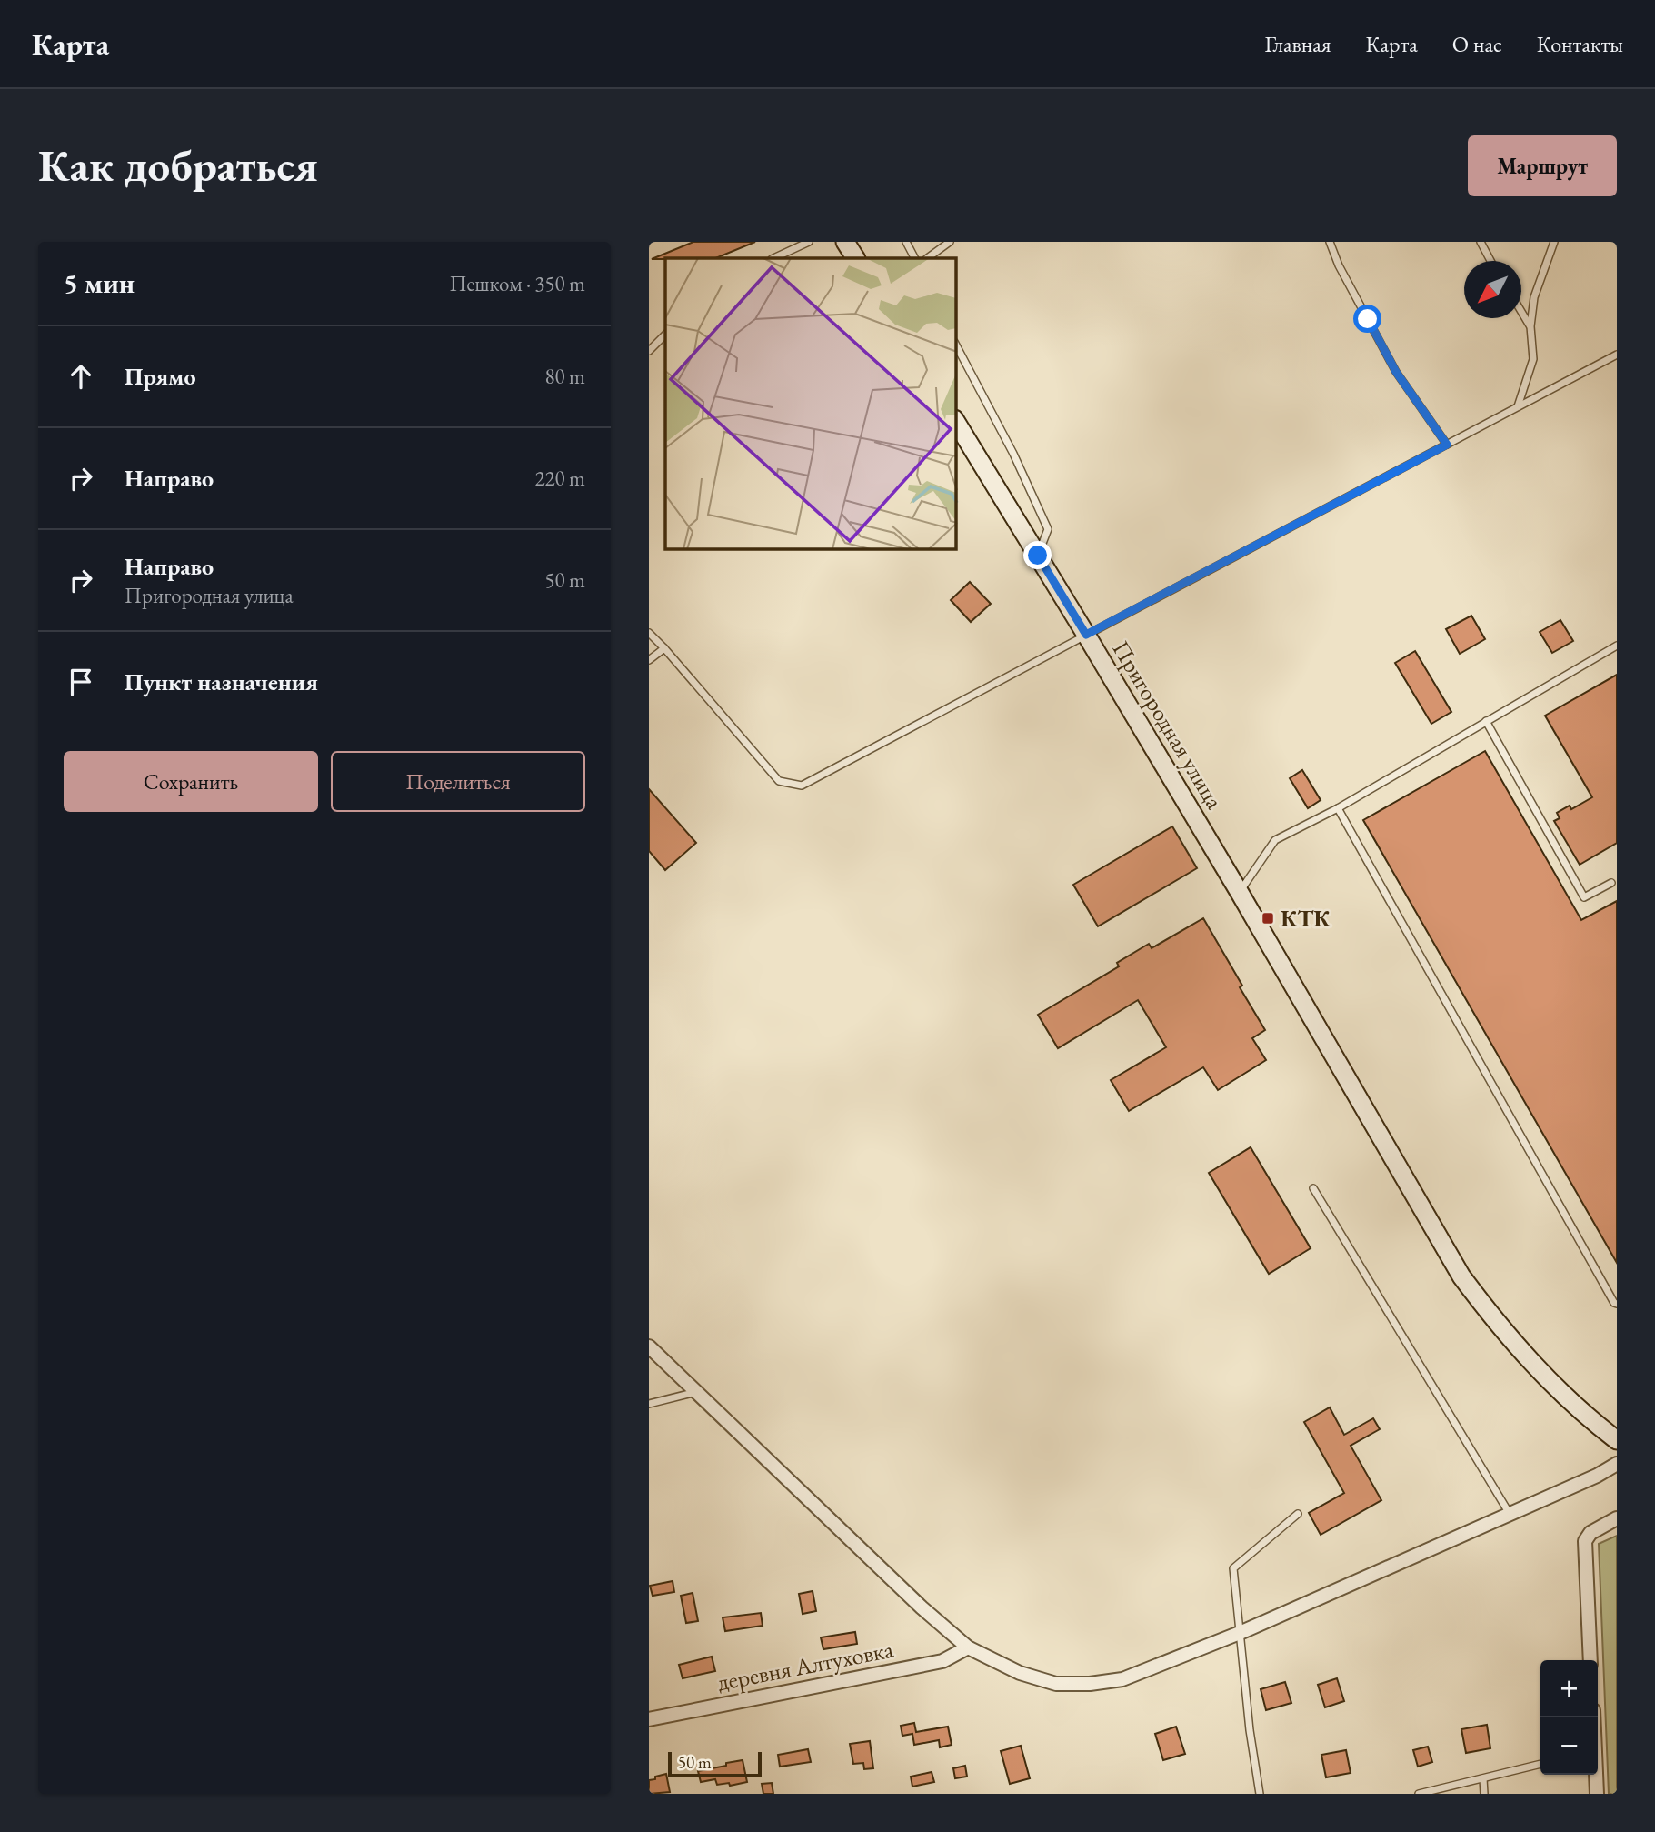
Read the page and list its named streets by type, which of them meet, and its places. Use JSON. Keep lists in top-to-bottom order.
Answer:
{
  "streets": {
    "street": ["Пригородная улица", "деревня Алтуховка"]
  },
  "places": {
    "transit": ["КТК"]
  },
  "scale_bar": "50 m",
  "north": "bottom left",
  "page": {
    "header": "Карта",
    "nav": [
      "Главная",
      "Карта",
      "О нас",
      "Контакты"
    ],
    "buttons": [
      "Маршрут",
      ["Сохранить", "Поделиться"]
    ],
    "title": "Как добраться",
    "heading": ["5 мин", "Пешком · 350 m"],
    "list": [
      ["Прямо", "80 m"],
      ["Направо", "220 m"],
      ["Направо", "Пригородная улица", "50 m"],
      "Пункт назначения"
    ],
    "map_buttons": ["+", "−"],
    "scale": "50 m"
  }
}
